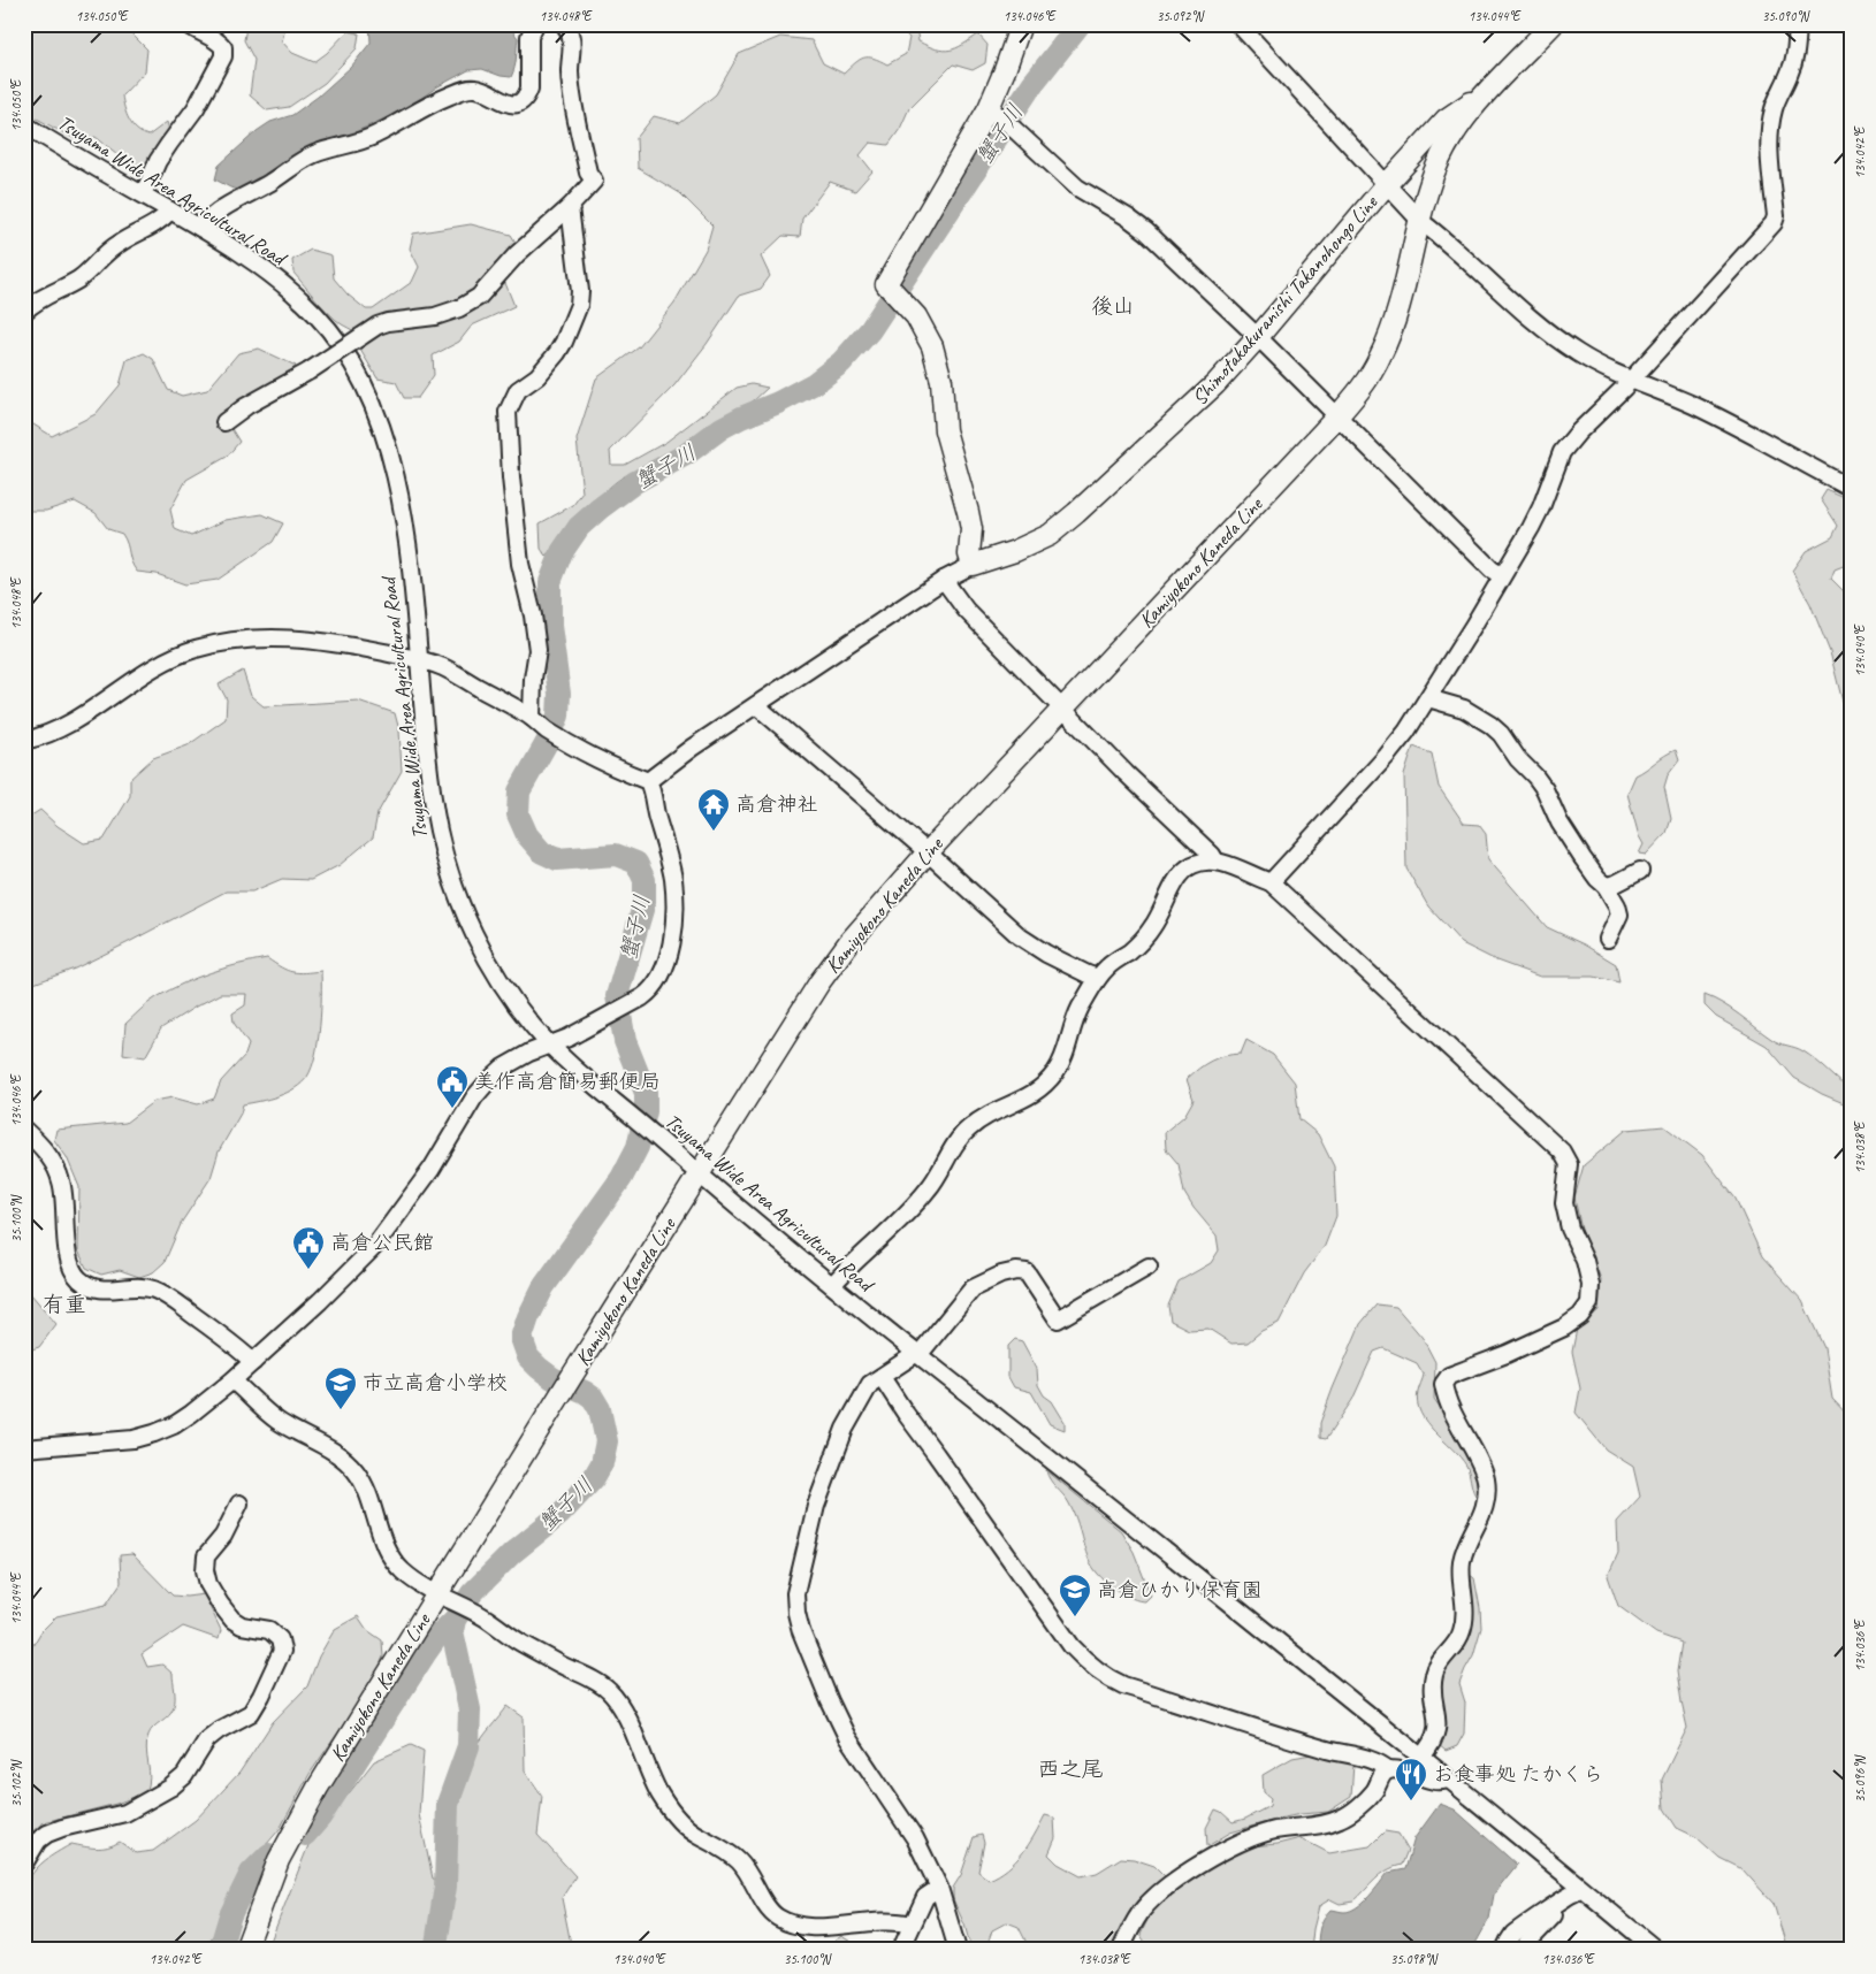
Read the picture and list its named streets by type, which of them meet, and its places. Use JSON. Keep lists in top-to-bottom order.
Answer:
{
  "streets": {
    "main road": ["Shimotakakuranishi Takanohongo Line", "Kamiyokono Kaneda Line"],
    "street": ["Tsuyama Wide Area Agricultural Road"]
  },
  "crossings": [
    ["Tsuyama Wide Area Agricultural Road", "Kamiyokono Kaneda Line"],
    ["Shimotakakuranishi Takanohongo Line", "Kamiyokono Kaneda Line"]
  ],
  "districts": ["後山", "有重", "西之尾"],
  "water": ["蟹子川"],
  "places": {
    "temple": ["高倉神社"],
    "public building": ["美作高倉簡易郵便局", "高倉公民館"],
    "school or university": ["市立高倉小学校", "高倉ひかり保育園"],
    "restaurant": ["お食事処 たかくら"]
  },
  "coordinates": [
    "134.050°E",
    "134.048°E",
    "134.046°E",
    "35.092°N",
    "134.044°E",
    "35.090°N",
    "134.042°E",
    "134.040°E",
    "134.038°E",
    "35.100°N",
    "134.036°E",
    "35.096°N",
    "35.102°N",
    "35.098°N"
  ]
}
